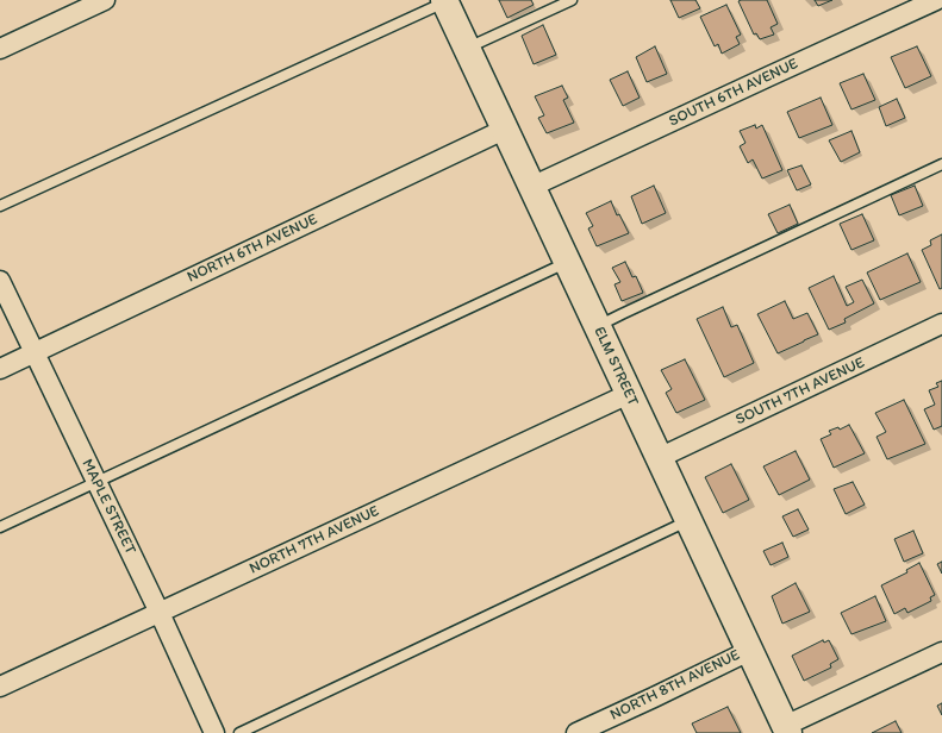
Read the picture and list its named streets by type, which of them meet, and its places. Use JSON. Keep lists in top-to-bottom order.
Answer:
{
  "streets": {
    "street": [
      "SOUTH 6TH AVENUE",
      "NORTH 6TH AVENUE",
      "ELM STREET",
      "SOUTH 7TH AVENUE",
      "MAPLE STREET",
      "NORTH 7TH AVENUE",
      "NORTH 8TH AVENUE"
    ]
  },
  "crossings": [
    ["SOUTH 6TH AVENUE", "ELM STREET"],
    ["NORTH 6TH AVENUE", "ELM STREET"],
    ["NORTH 6TH AVENUE", "MAPLE STREET"],
    ["ELM STREET", "SOUTH 7TH AVENUE"],
    ["ELM STREET", "NORTH 7TH AVENUE"],
    ["ELM STREET", "NORTH 8TH AVENUE"],
    ["MAPLE STREET", "NORTH 7TH AVENUE"]
  ]
}
